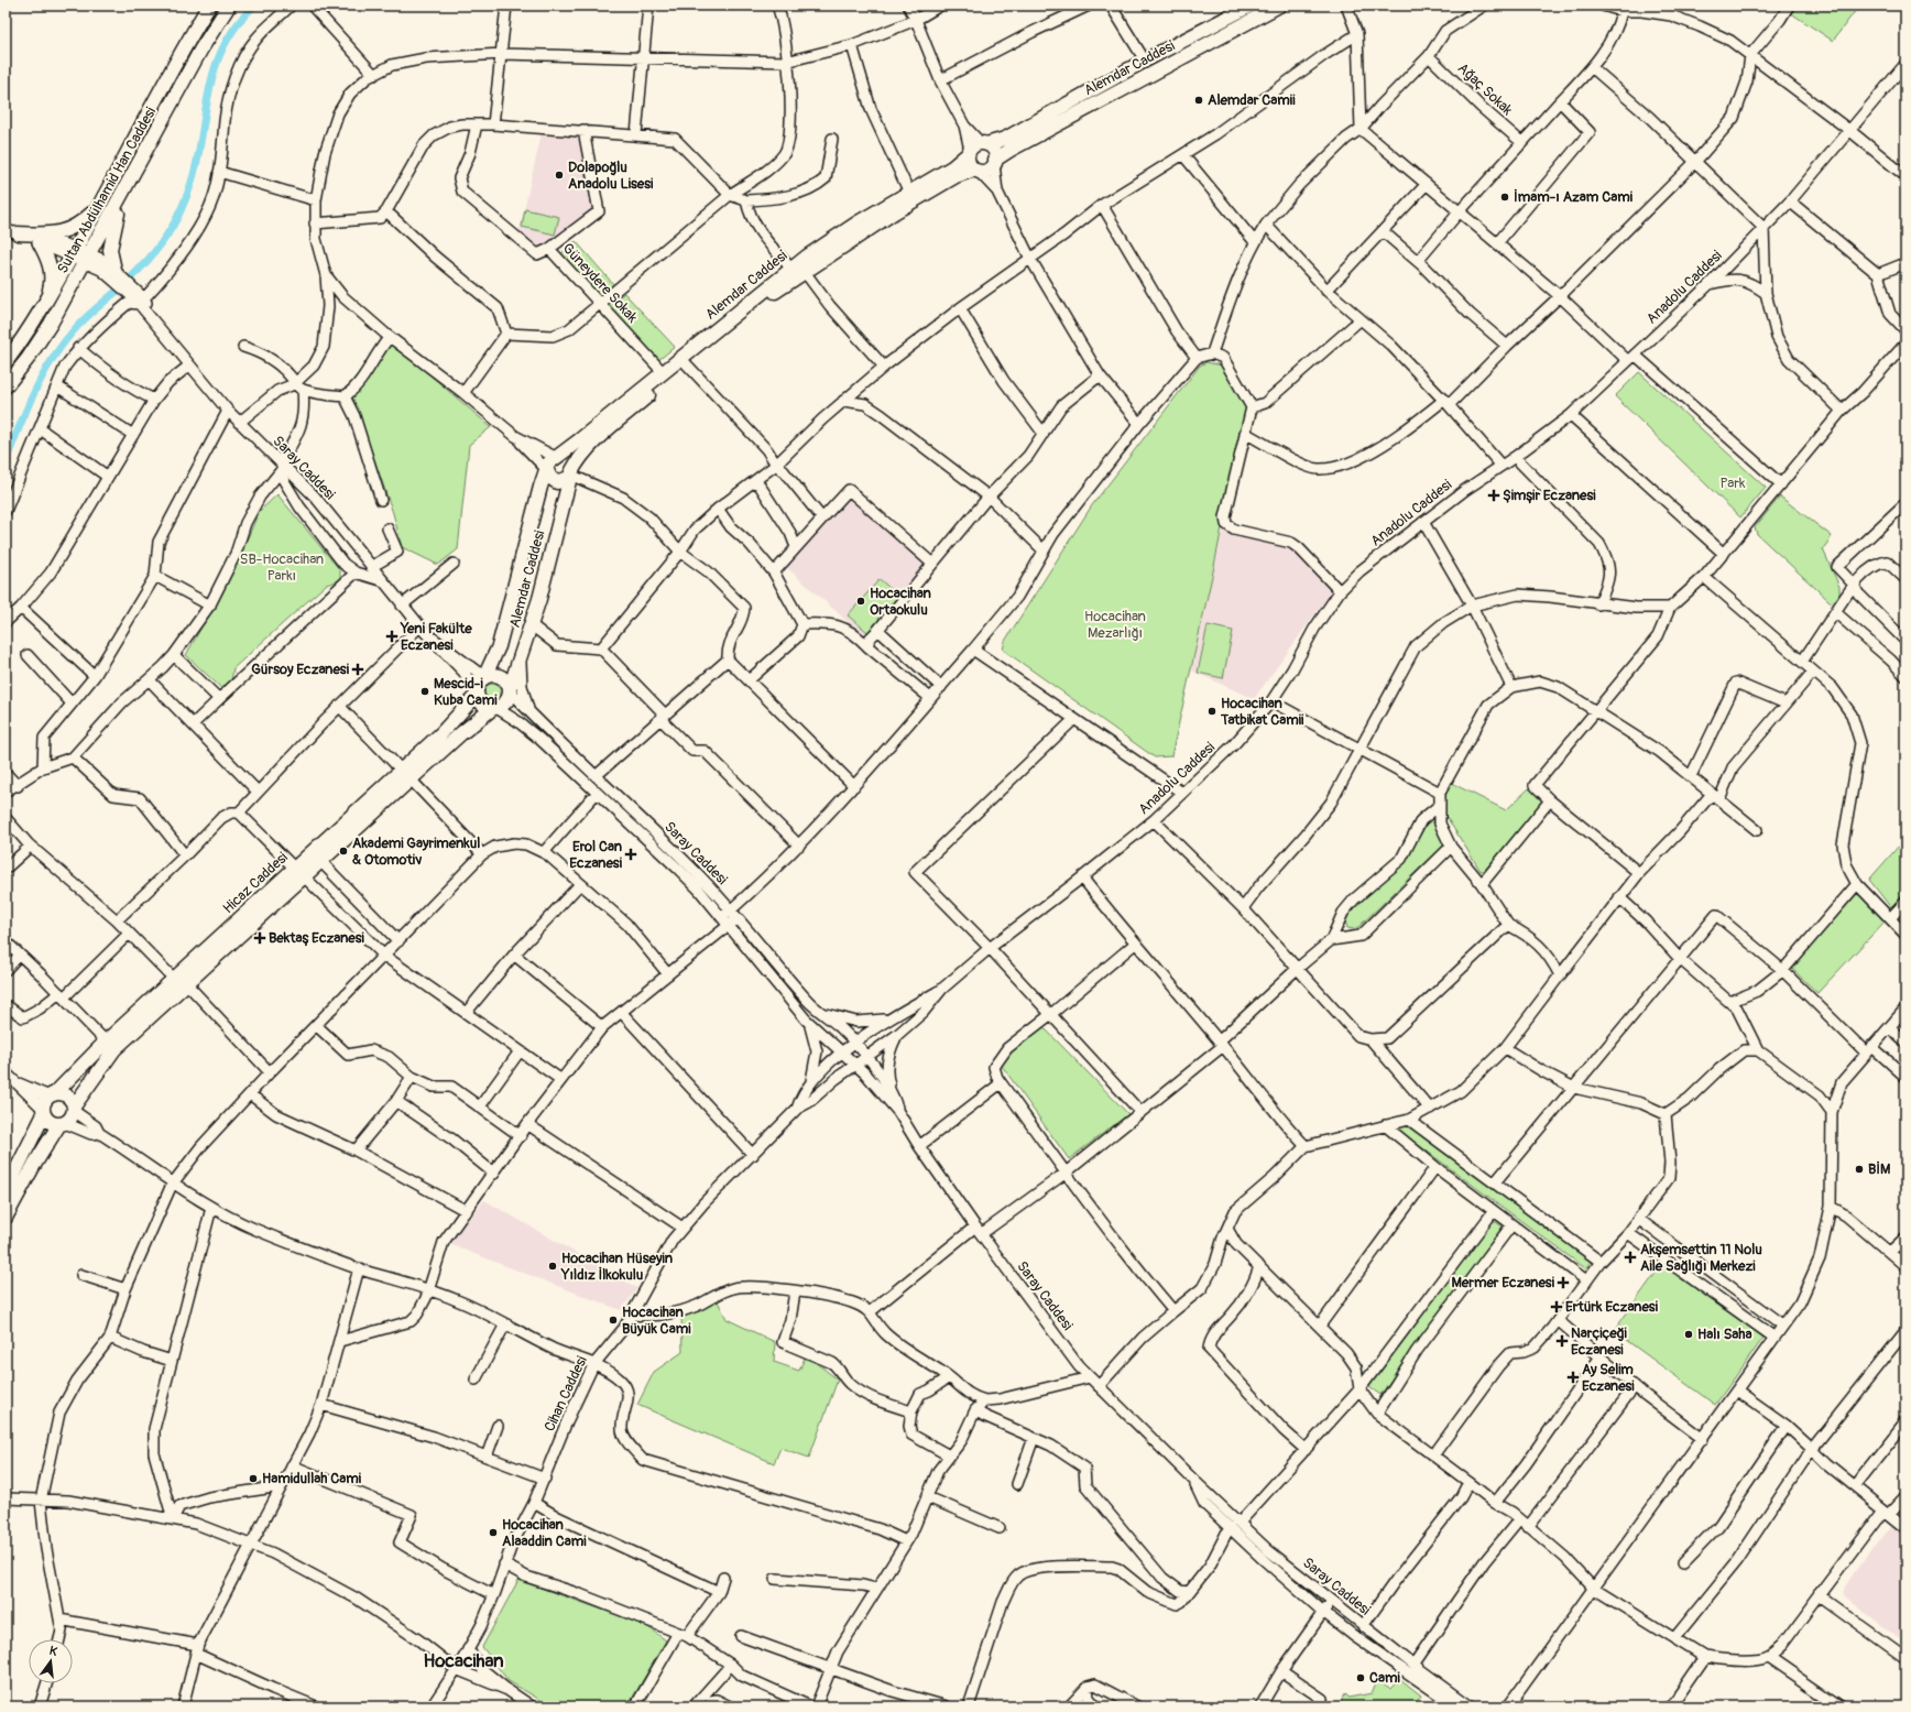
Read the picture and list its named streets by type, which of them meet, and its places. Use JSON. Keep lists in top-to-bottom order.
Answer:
{
  "streets": {
    "main road": ["Alemdar Caddesi", "Sultan Abdülhamid Han Caddesi", "Hicaz Caddesi"],
    "street": [
      "Ağaç Sokak",
      "Güneydere Sokak",
      "Anadolu Caddesi",
      "Saray Caddesi",
      "Cihan Caddesi"
    ]
  },
  "crossings": [
    ["Alemdar Caddesi", "Güneydere Sokak"],
    ["Alemdar Caddesi", "Saray Caddesi"],
    ["Alemdar Caddesi", "Hicaz Caddesi"],
    ["Sultan Abdülhamid Han Caddesi", "Saray Caddesi"],
    ["Anadolu Caddesi", "Saray Caddesi"],
    ["Anadolu Caddesi", "Cihan Caddesi"],
    ["Saray Caddesi", "Hicaz Caddesi"],
    ["Saray Caddesi", "Cihan Caddesi"]
  ],
  "districts": ["Hocacihan"],
  "parks": ["Park", "SB-Hocacihan Parkı", "Hocacihan Mezarlığı"],
  "places": {
    "other": [
      "Alemdar Camii",
      "Dolapoğlu Anadolu Lisesi",
      "İmam-ı Azam Cami",
      "Hocacihan Ortaokulu",
      "Mescid-i Kuba Cami",
      "Hocacihan Tatbikat Camii",
      "Akademi Gayrimenkul & Otomotiv",
      "BİM",
      "Hocacihan Hüseyin Yıldız İlkokulu",
      "Hocacihan Büyük Cami",
      "Halı Saha",
      "Hamidullah Cami",
      "Hocacihan Alaaddin Cami",
      "Cami"
    ],
    "health": [
      "Şimşir Eczanesi",
      "Yeni Fakülte Eczanesi",
      "Gürsoy Eczanesi",
      "Erol Can Eczanesi",
      "Bektaş Eczanesi",
      "Akşemsettin 11 Nolu Aile Sağlığı Merkezi",
      "Mermer Eczanesi",
      "Ertürk Eczanesi",
      "Narçiçeği Eczanesi",
      "Ay Selim Eczanesi"
    ]
  },
  "north": "top"
}
